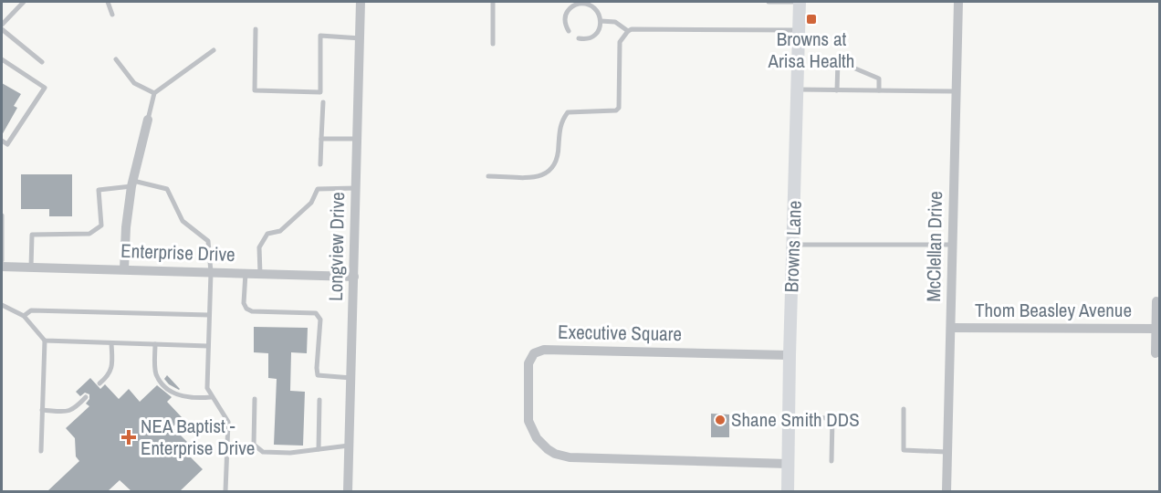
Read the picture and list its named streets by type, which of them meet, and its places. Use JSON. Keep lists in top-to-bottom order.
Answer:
{
  "streets": {
    "street": [
      "Longview Drive",
      "Browns Lane",
      "McClellan Drive",
      "Enterprise Drive",
      "Thom Beasley Avenue",
      "Executive Square"
    ]
  },
  "crossings": [
    ["Longview Drive", "Enterprise Drive"],
    ["Browns Lane", "Executive Square"],
    ["McClellan Drive", "Thom Beasley Avenue"]
  ],
  "places": {
    "transit": ["Browns at Arisa Health"],
    "other": ["Shane Smith DDS"],
    "health": ["NEA Baptist - Enterprise Drive"]
  }
}
